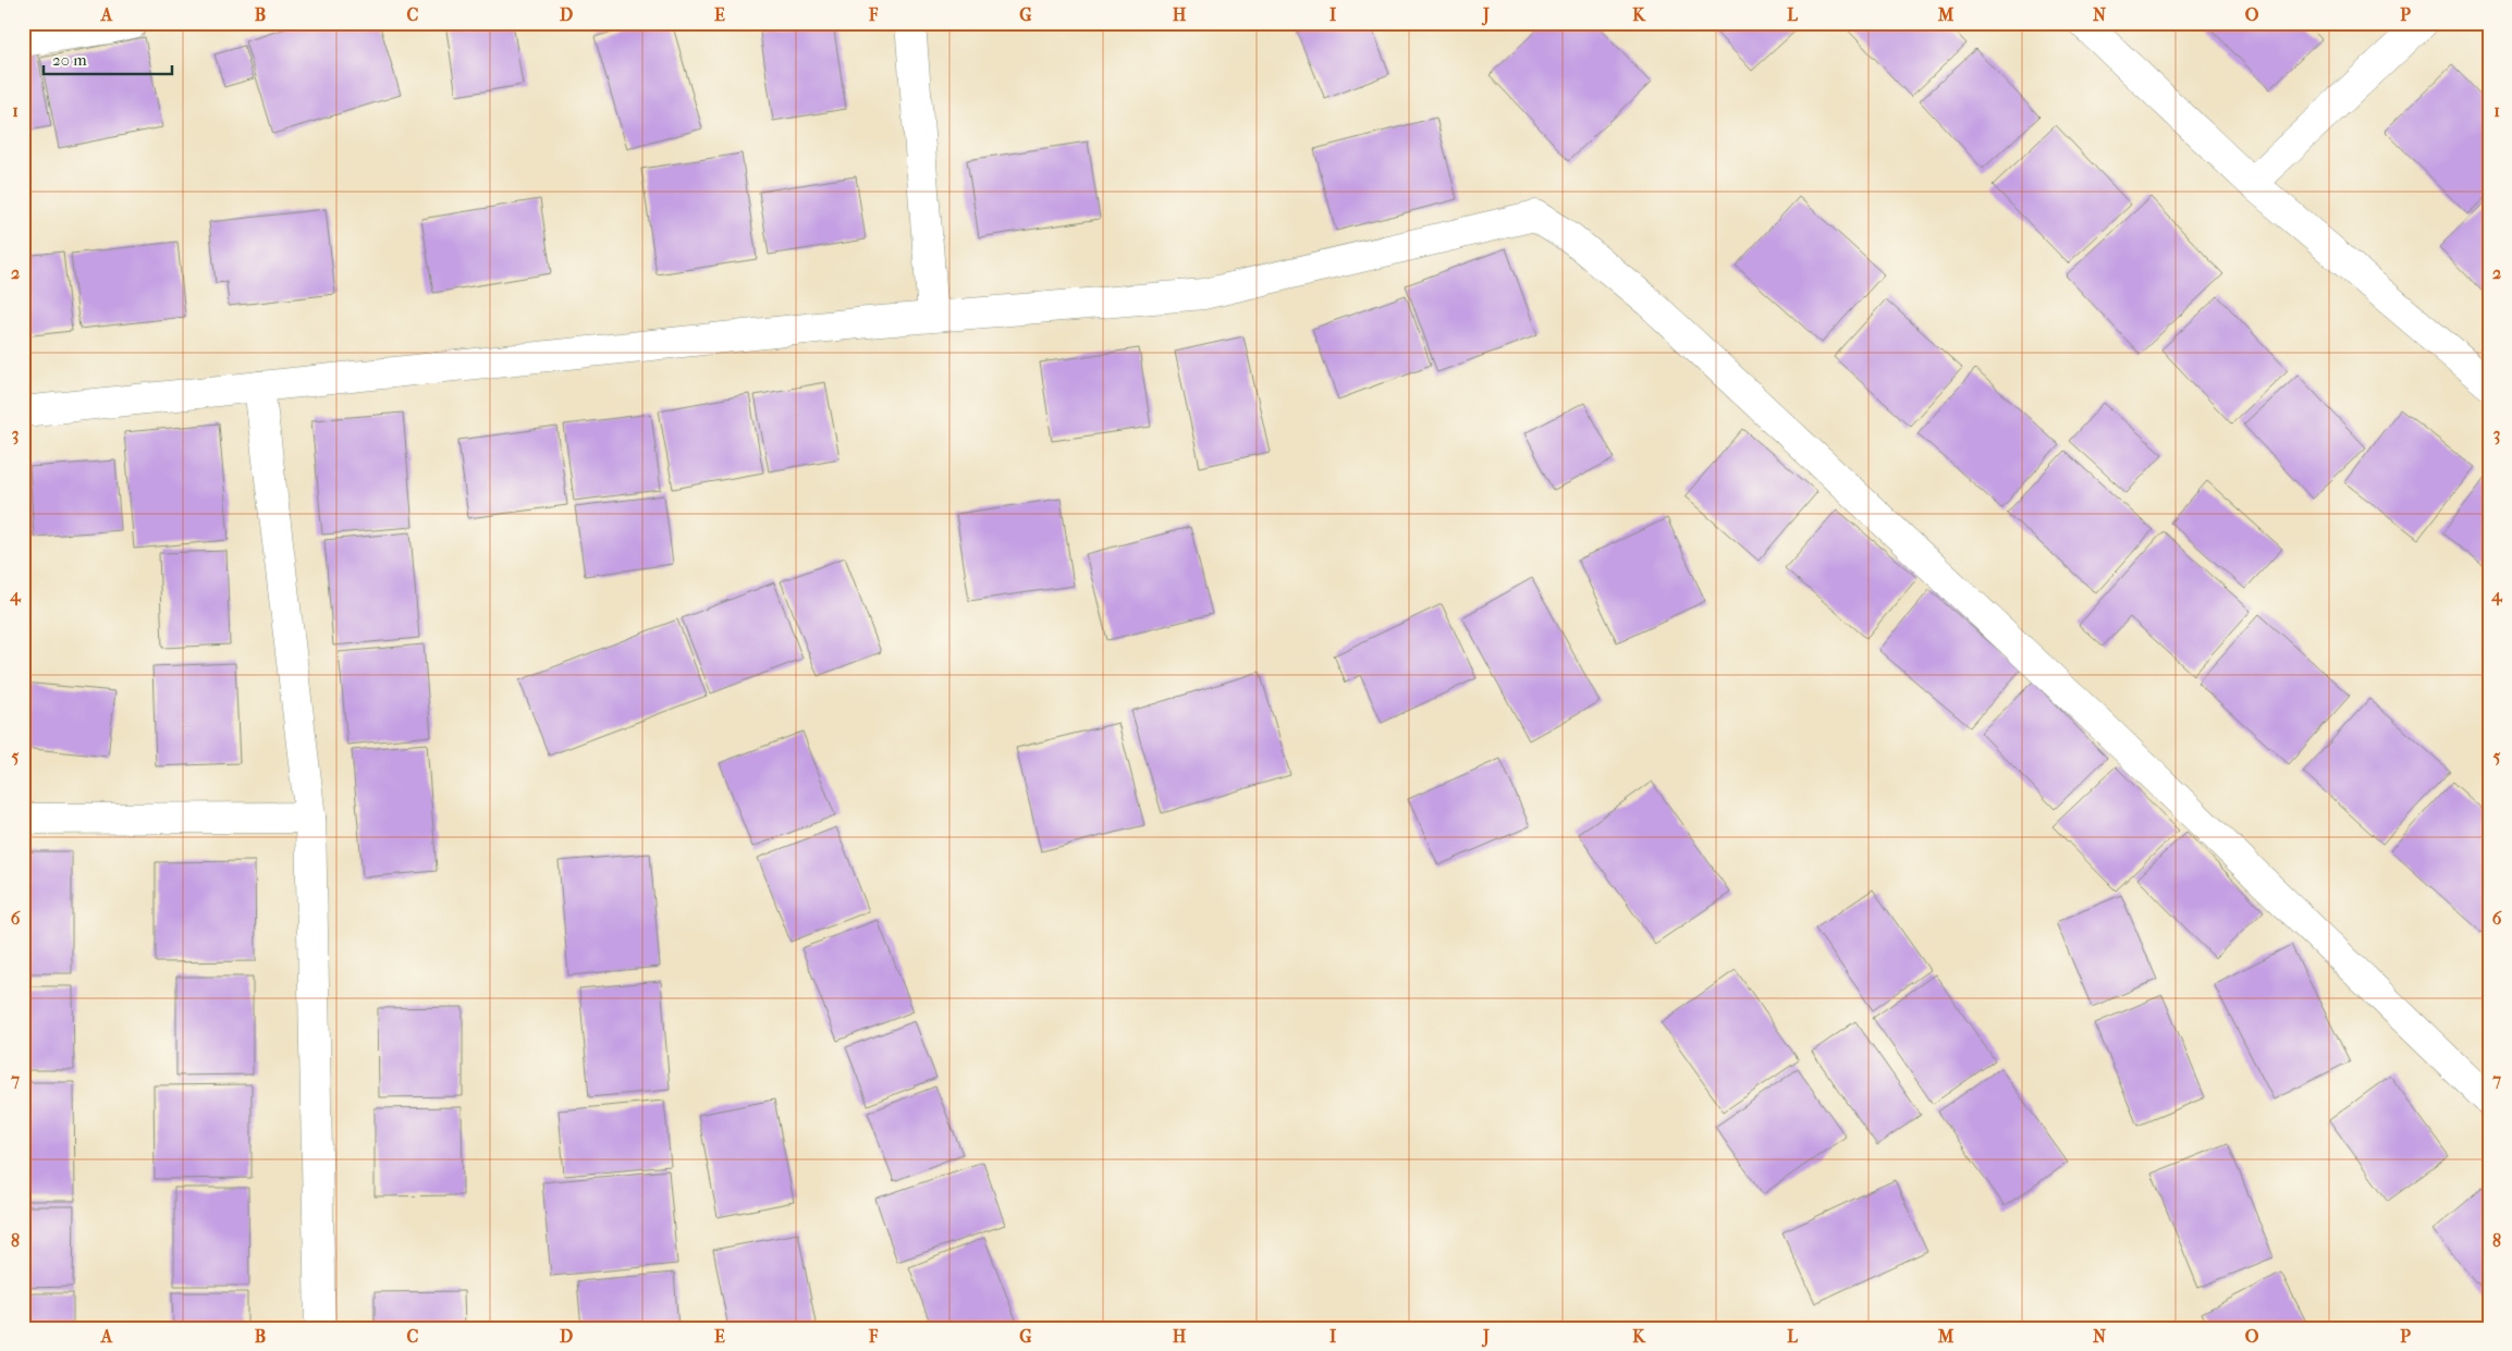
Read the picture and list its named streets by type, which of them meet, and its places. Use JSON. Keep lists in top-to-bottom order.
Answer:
{
  "scale_bar": "20 m",
  "grid": {
    "columns": [
      "A",
      "B",
      "C",
      "D",
      "E",
      "F",
      "G",
      "H",
      "I",
      "J",
      "K",
      "L",
      "M",
      "N",
      "O",
      "P"
    ],
    "rows": [
      "1",
      "2",
      "3",
      "4",
      "5",
      "6",
      "7",
      "8"
    ]
  }
}
